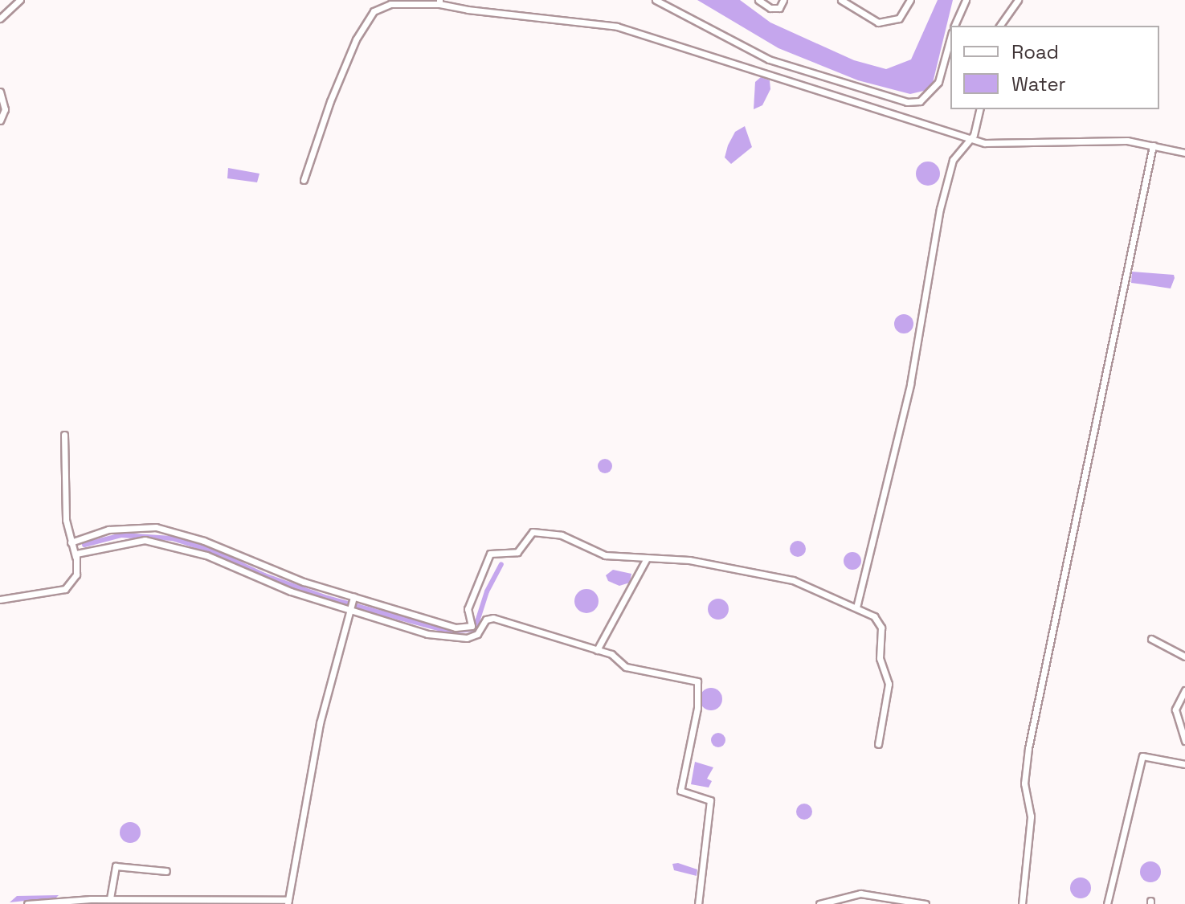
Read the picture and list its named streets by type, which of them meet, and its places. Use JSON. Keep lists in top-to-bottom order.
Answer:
{
  "legend": ["Road", "Water"]
}
